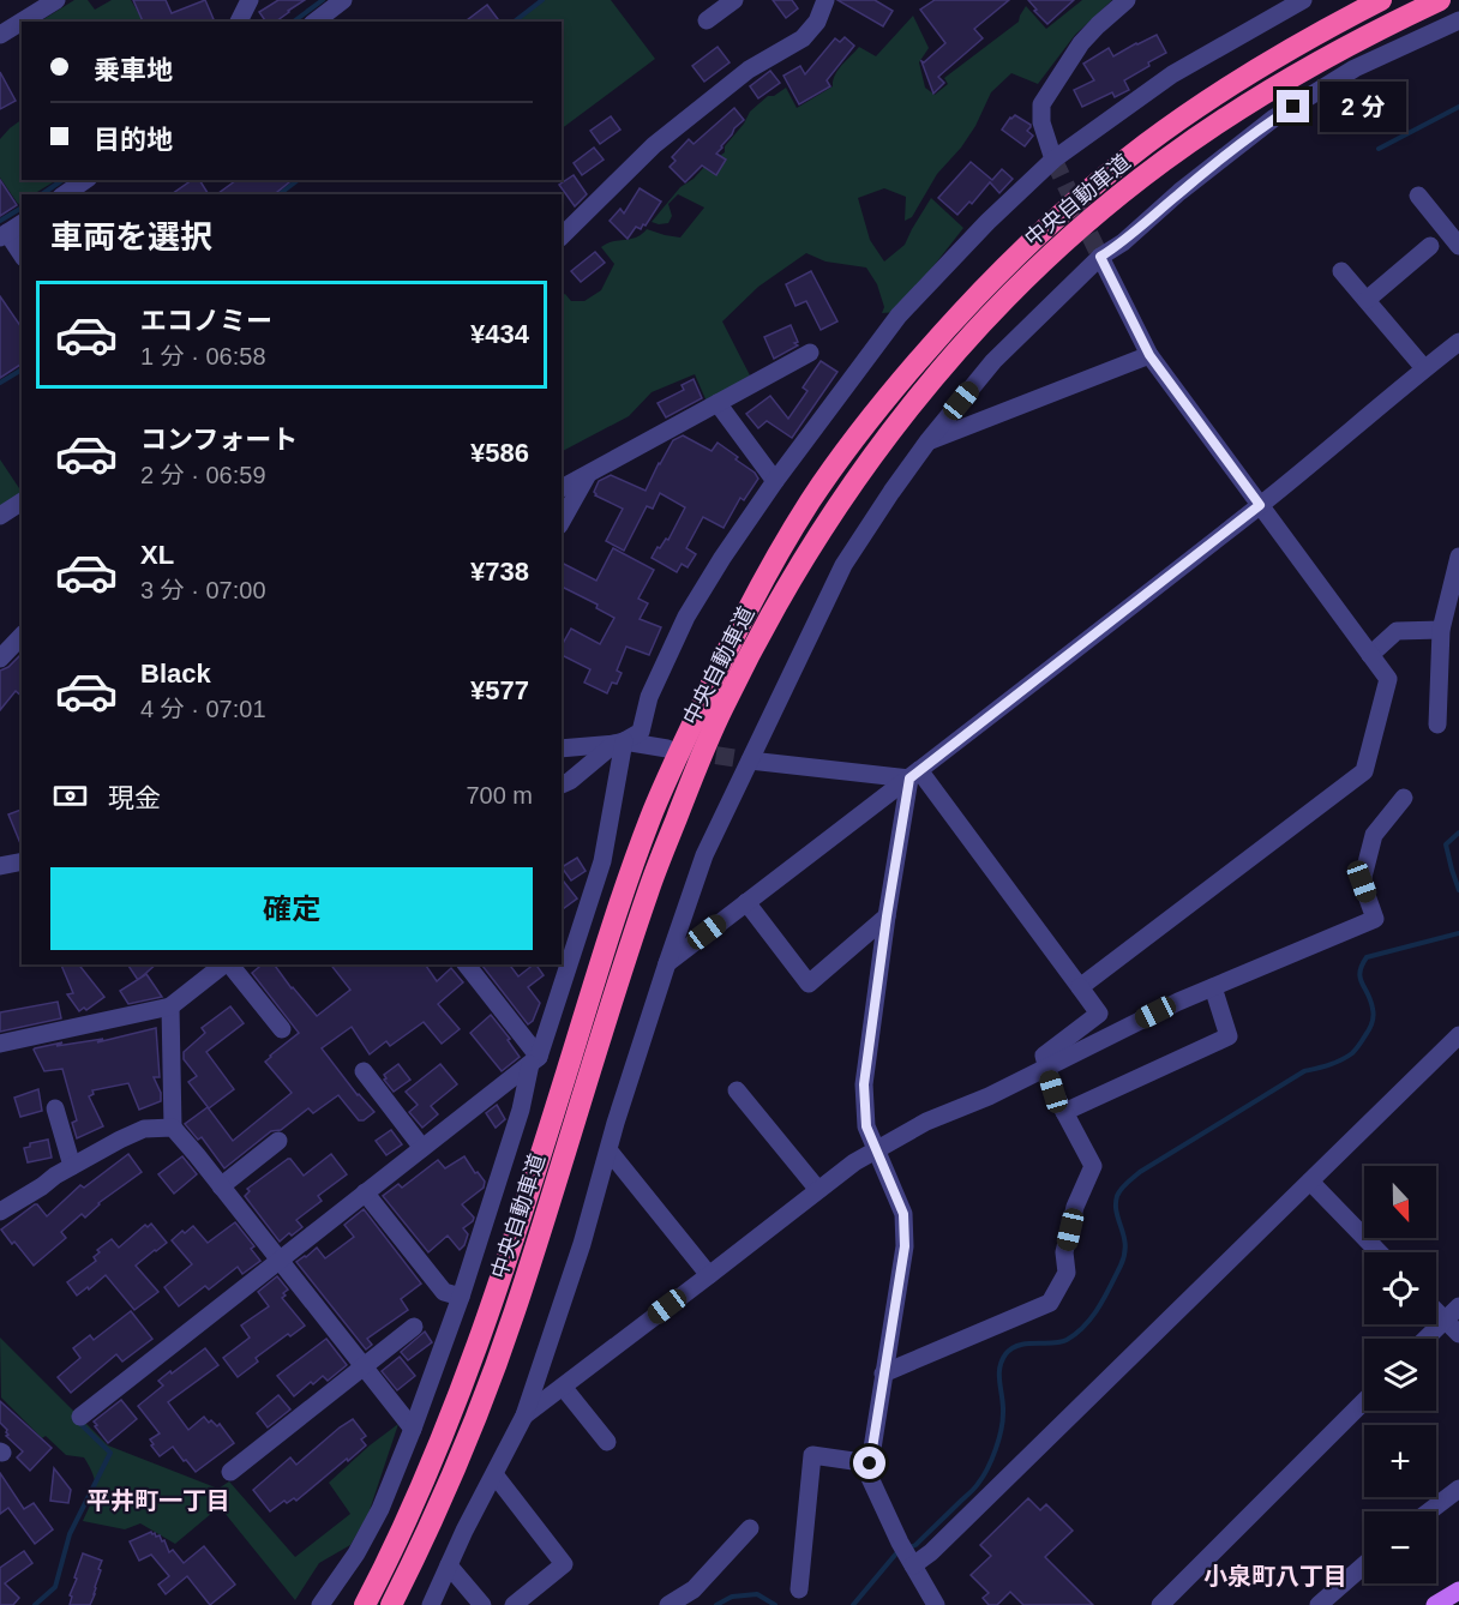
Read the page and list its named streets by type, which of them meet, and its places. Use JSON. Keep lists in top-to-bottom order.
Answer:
{
  "streets": {
    "highway": ["中央自動車道"]
  },
  "districts": ["平井町一丁目", "小泉町八丁目"],
  "north": "bottom",
  "page": {
    "banner": ["乗車地", "目的地"],
    "bubble": "2 分",
    "heading": "車両を選択",
    "list": [
      {
        "name": "エコノミー",
        "note": "1 分 · 06:58",
        "value": "¥434"
      },
      {
        "name": "コンフォート",
        "note": "2 分 · 06:59",
        "value": "¥586"
      },
      {
        "name": "XL",
        "note": "3 分 · 07:00",
        "value": "¥738"
      },
      {
        "name": "Black",
        "note": "4 分 · 07:01",
        "value": "¥577"
      }
    ],
    "pay": ["現金", "700 m"],
    "buttons": "確定",
    "map_buttons": ["+", "−"]
  }
}
